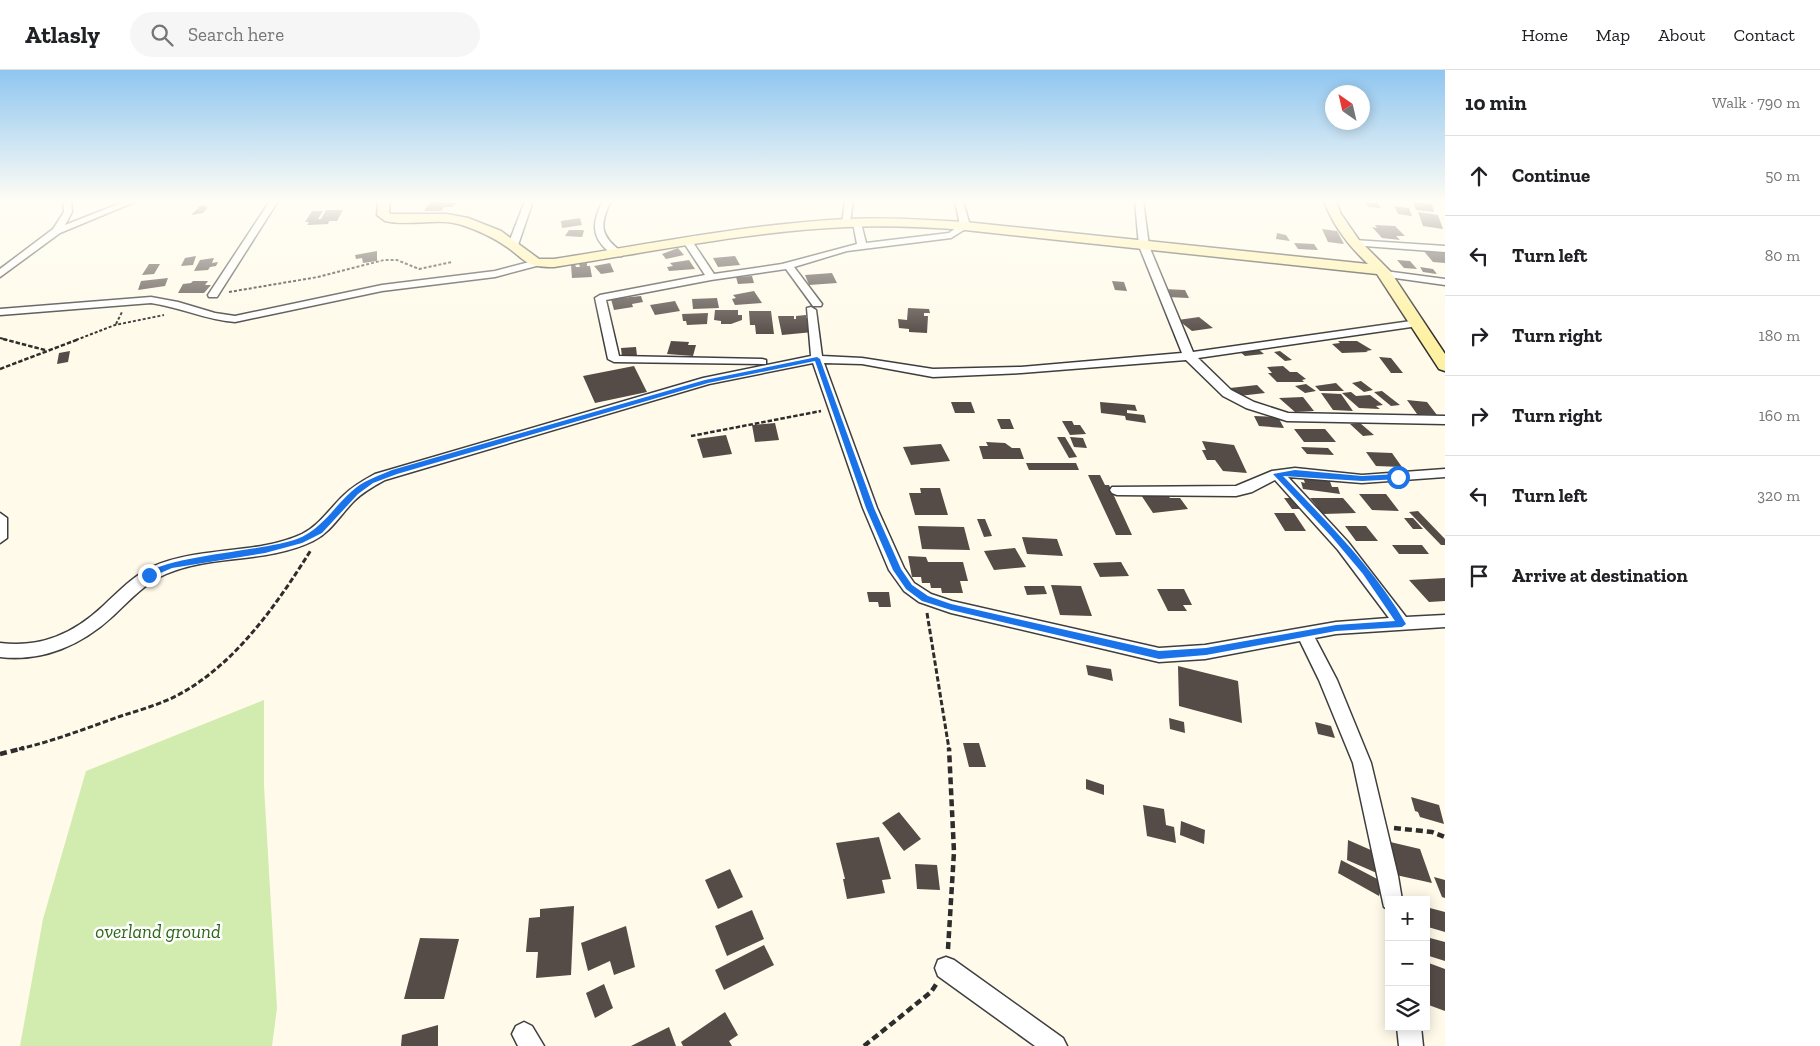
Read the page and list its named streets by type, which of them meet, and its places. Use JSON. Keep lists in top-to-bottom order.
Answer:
{
  "parks": ["overland ground"],
  "north": "top left",
  "page": {
    "header": "Atlasly",
    "search": "Search here",
    "nav": [
      "Home",
      "Map",
      "About",
      "Contact"
    ],
    "heading": ["10 min", "Walk · 790 m"],
    "list": [
      ["Continue", "50 m"],
      ["Turn left", "80 m"],
      ["Turn right", "180 m"],
      ["Turn right", "160 m"],
      ["Turn left", "320 m"],
      "Arrive at destination"
    ],
    "map_buttons": ["+", "−"]
  }
}
